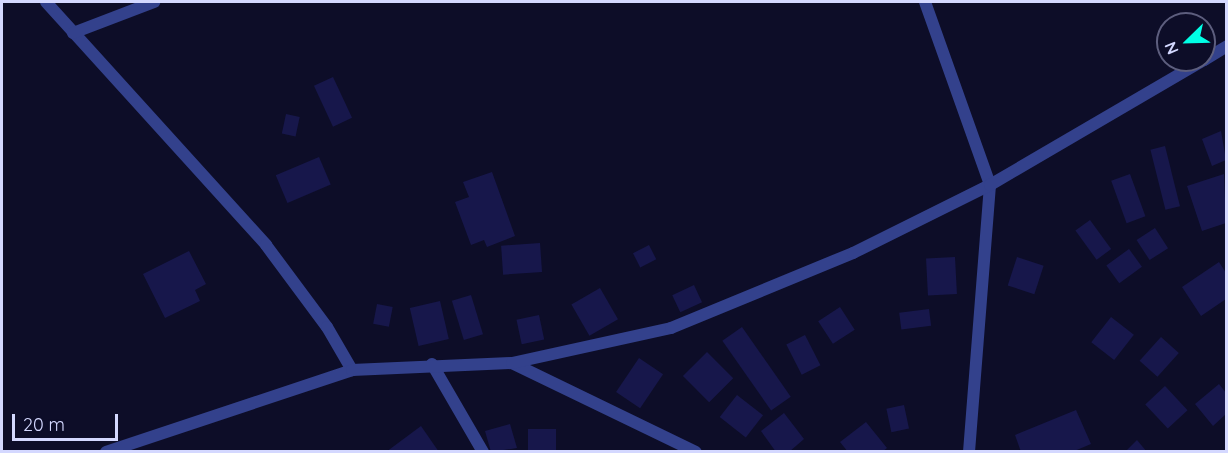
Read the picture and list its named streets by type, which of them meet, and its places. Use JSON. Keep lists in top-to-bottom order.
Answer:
{
  "scale_bar": "20 m",
  "north": "bottom left"
}
